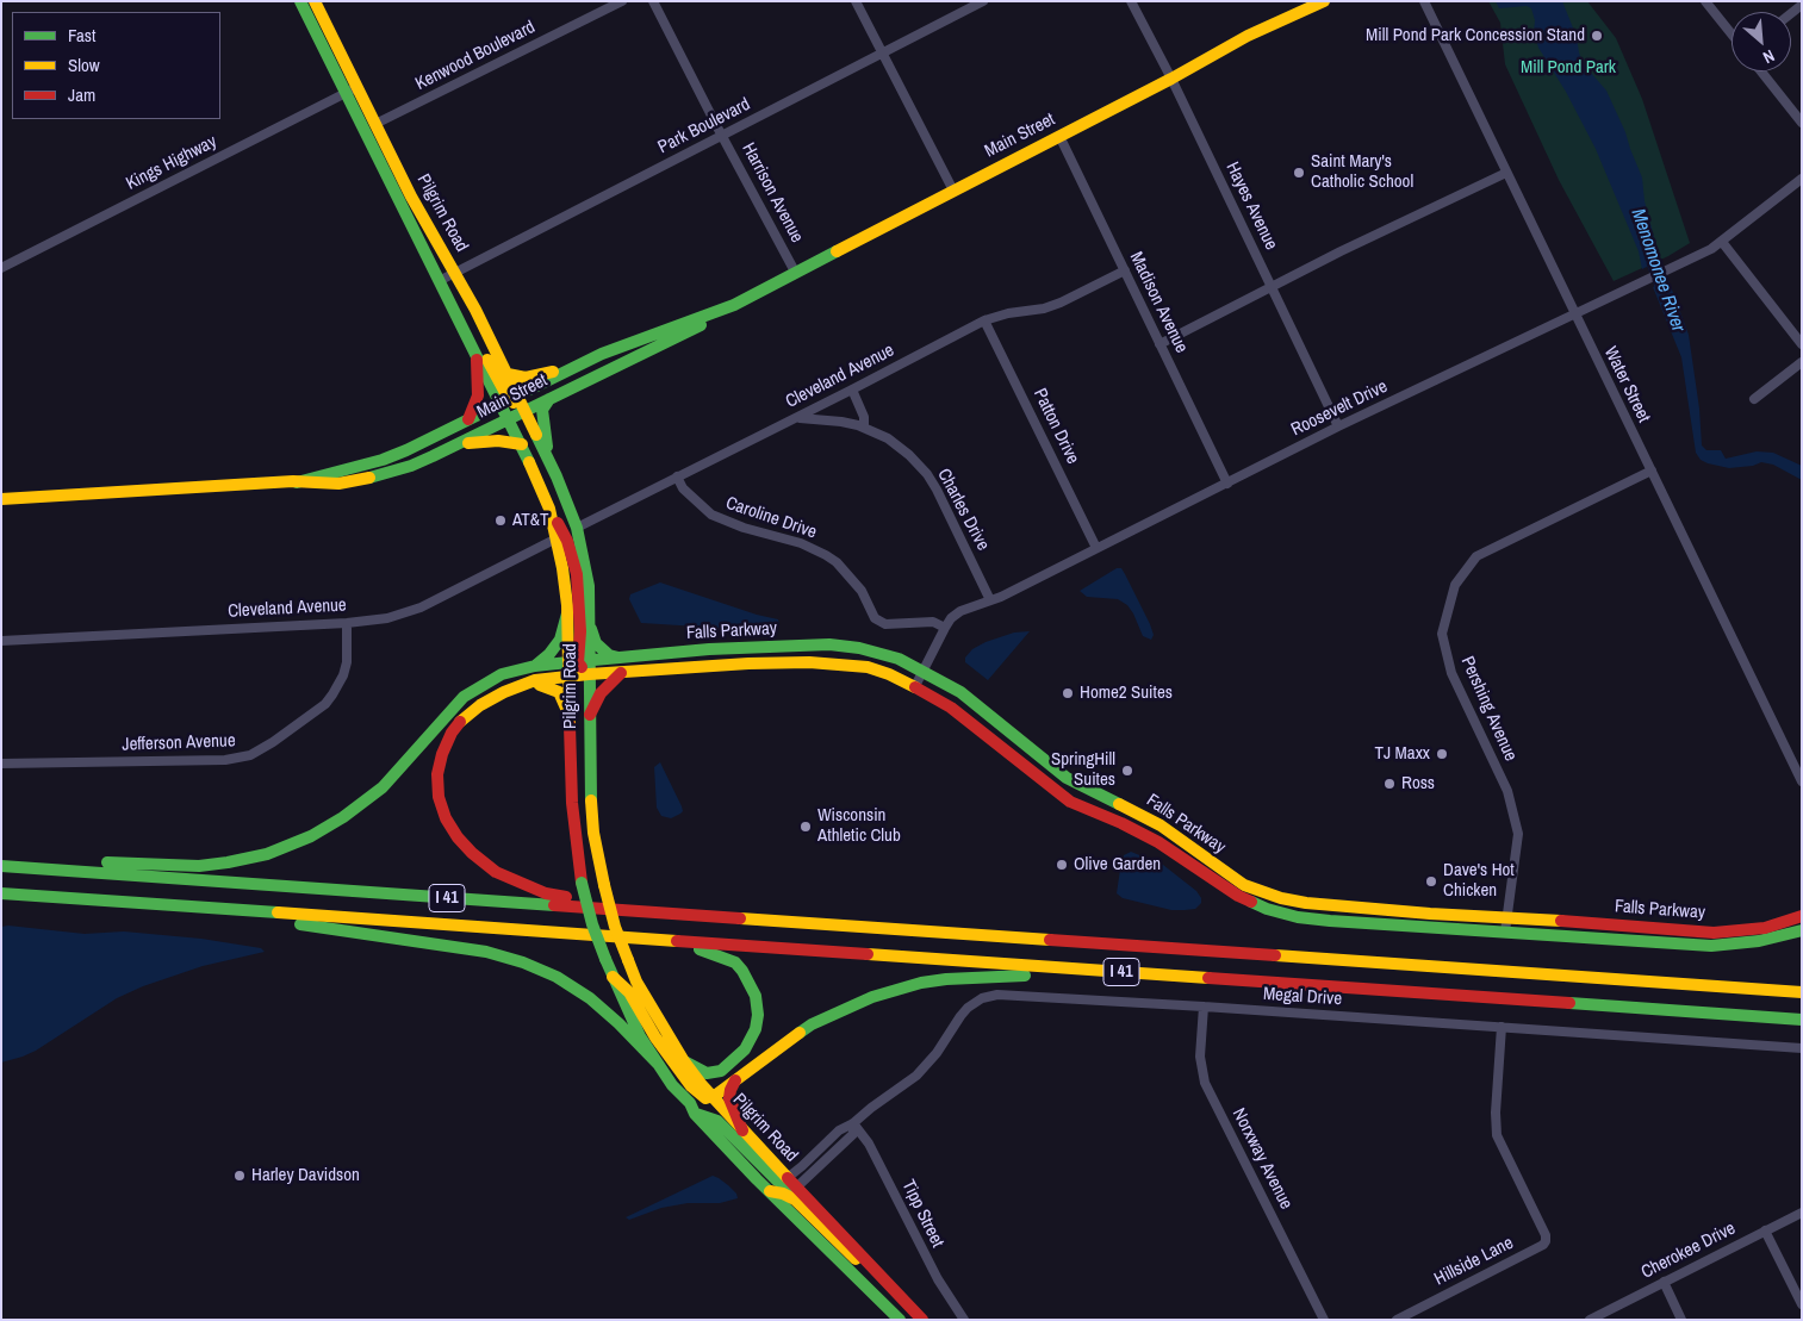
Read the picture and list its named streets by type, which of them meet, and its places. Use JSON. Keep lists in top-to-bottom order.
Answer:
{
  "streets": {
    "main road": [
      "Main Street",
      "Pilgrim Road",
      "Falls Parkway",
      "I 41"
    ],
    "street": [
      "Kenwood Boulevard",
      "Park Boulevard",
      "Kings Highway",
      "Harrison Avenue",
      "Hayes Avenue",
      "Madison Avenue",
      "Cleveland Avenue",
      "Water Street",
      "Roosevelt Drive",
      "Patton Drive",
      "Charles Drive",
      "Caroline Drive",
      "Pershing Avenue",
      "Jefferson Avenue",
      "Megal Drive",
      "Norxway Avenue",
      "Tipp Street",
      "Cherokee Drive",
      "Hillside Lane"
    ]
  },
  "crossings": [
    ["Kenwood Boulevard", "Pilgrim Road"],
    ["Park Boulevard", "Harrison Avenue"],
    ["Park Boulevard", "Pilgrim Road"],
    ["Main Street", "Harrison Avenue"],
    ["Main Street", "Hayes Avenue"],
    ["Main Street", "Pilgrim Road"],
    ["Main Street", "Madison Avenue"],
    ["Kings Highway", "Pilgrim Road"],
    ["Hayes Avenue", "Roosevelt Drive"],
    ["Pilgrim Road", "Cleveland Avenue"],
    ["Pilgrim Road", "Falls Parkway"],
    ["Pilgrim Road", "Megal Drive"],
    ["Madison Avenue", "Cleveland Avenue"],
    ["Madison Avenue", "Roosevelt Drive"],
    ["Cleveland Avenue", "Patton Drive"],
    ["Cleveland Avenue", "Charles Drive"],
    ["Cleveland Avenue", "Caroline Drive"],
    ["Cleveland Avenue", "Jefferson Avenue"],
    ["Water Street", "Roosevelt Drive"],
    ["Water Street", "Pershing Avenue"],
    ["Roosevelt Drive", "Patton Drive"],
    ["Roosevelt Drive", "Charles Drive"],
    ["Roosevelt Drive", "Caroline Drive"],
    ["Roosevelt Drive", "Falls Parkway"],
    ["Falls Parkway", "Pershing Avenue"],
    ["Megal Drive", "Norxway Avenue"],
    ["Megal Drive", "Tipp Street"],
    ["Megal Drive", "Hillside Lane"]
  ],
  "water": ["Menomonee River"],
  "parks": ["Mill Pond Park"],
  "places": [
    "Mill Pond Park Concession Stand",
    "Saint Mary's Catholic School",
    "AT&T",
    "Home2 Suites",
    "TJ Maxx",
    "SpringHill Suites",
    "Ross",
    "Wisconsin Athletic Club",
    "Olive Garden",
    "Dave's Hot Chicken",
    "Harley Davidson"
  ],
  "legend": ["Fast", "Slow", "Jam"],
  "north": "bottom right"
}
